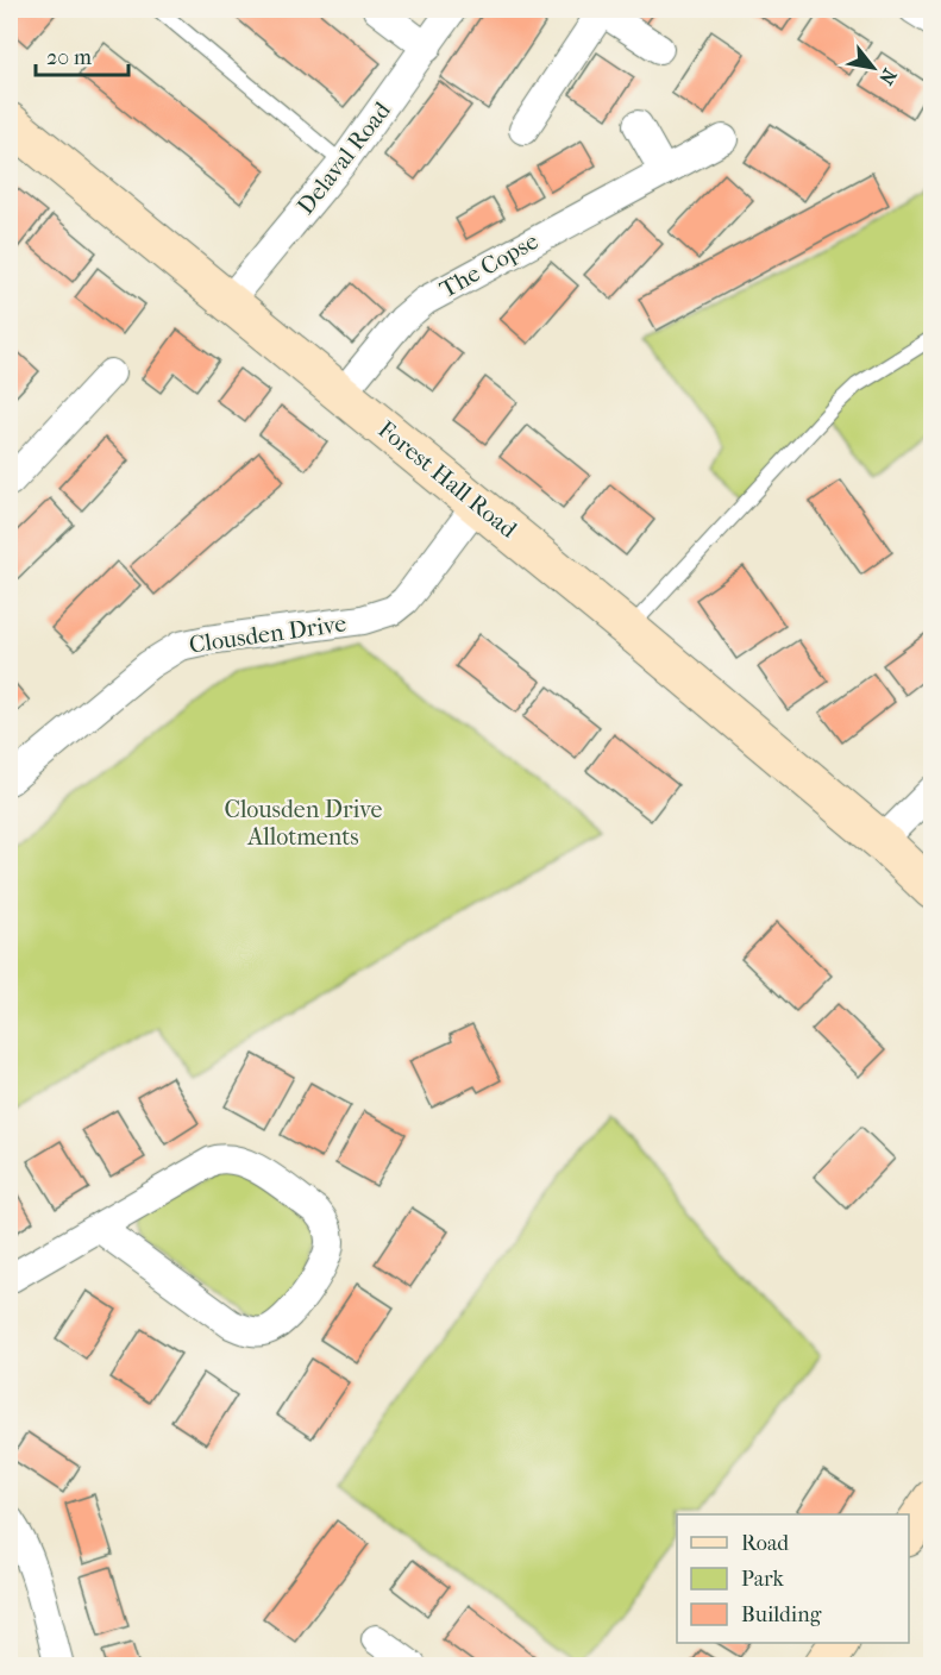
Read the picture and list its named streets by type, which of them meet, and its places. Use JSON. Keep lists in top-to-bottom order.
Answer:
{
  "streets": {
    "main road": ["Forest Hall Road"],
    "street": ["Delaval Road", "The Copse", "Clousden Drive"]
  },
  "crossings": [
    ["Delaval Road", "Forest Hall Road"],
    ["The Copse", "Forest Hall Road"],
    ["Forest Hall Road", "Clousden Drive"]
  ],
  "parks": ["Clousden Drive Allotments"],
  "legend": ["Road", "Park", "Building"],
  "scale_bar": "20 m",
  "north": "bottom right"
}
